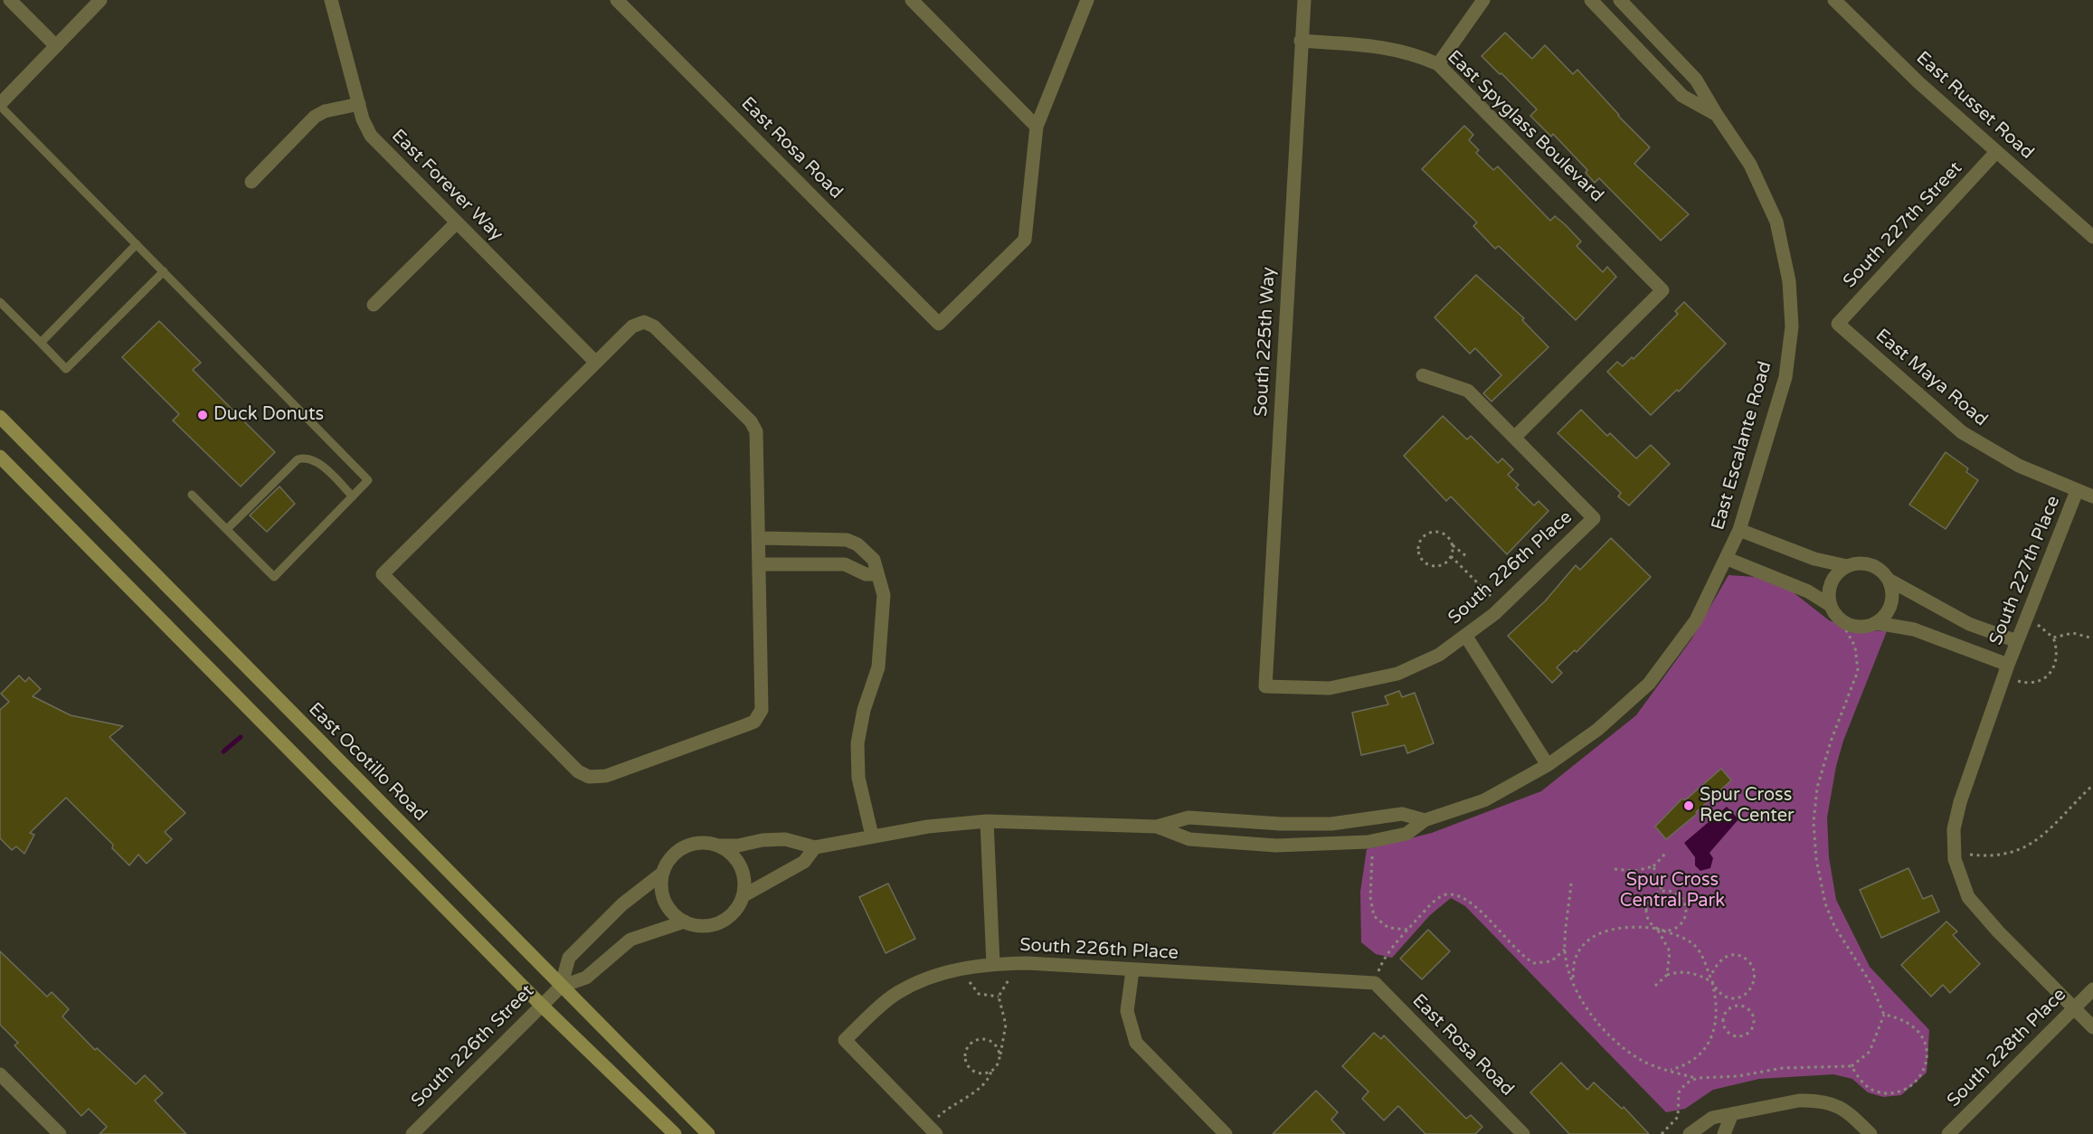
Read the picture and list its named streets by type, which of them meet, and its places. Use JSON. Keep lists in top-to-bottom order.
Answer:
{
  "streets": {
    "main road": ["East Ocotillo Road"],
    "street": [
      "East Russet Road",
      "East Spyglass Boulevard",
      "East Rosa Road",
      "East Forever Way",
      "South 227th Street",
      "South 225th Way",
      "East Maya Road",
      "East Escalante Road",
      "South 226th Place",
      "South 227th Place",
      "South 226th Street",
      "South 228th Place"
    ]
  },
  "crossings": [
    ["East Russet Road", "South 227th Street"],
    ["East Spyglass Boulevard", "South 225th Way"],
    ["East Spyglass Boulevard", "South 226th Place"],
    ["East Rosa Road", "South 226th Place"],
    ["South 227th Street", "East Maya Road"],
    ["South 225th Way", "South 226th Place"],
    ["East Maya Road", "South 227th Place"],
    ["South 227th Place", "South 228th Place"],
    ["East Ocotillo Road", "South 226th Street"]
  ],
  "parks": ["Spur Cross Central Park"],
  "places": ["Duck Donuts", "Spur Cross Rec Center"]
}
